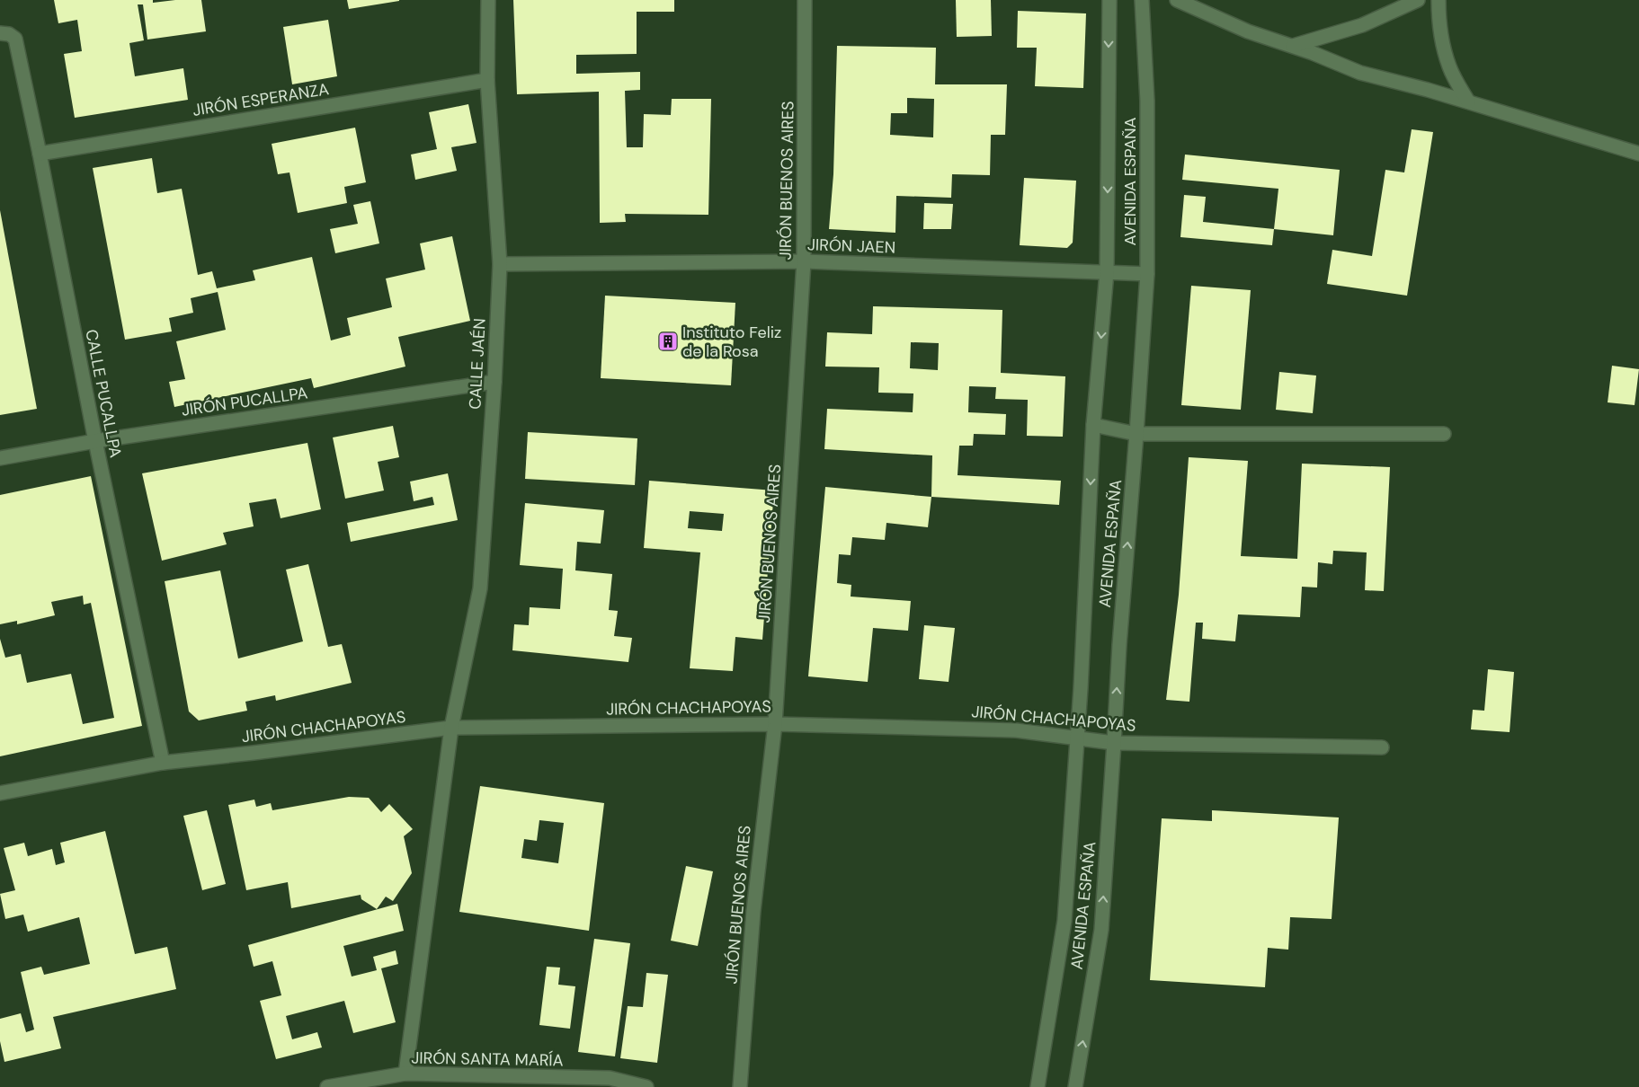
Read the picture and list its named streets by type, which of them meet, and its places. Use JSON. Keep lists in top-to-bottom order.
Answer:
{
  "streets": {
    "street": [
      "JIRÓN ESPERANZA",
      "JIRÓN BUENOS AIRES",
      "AVENIDA ESPAÑA",
      "JIRÓN JAEN",
      "CALLE JAÉN",
      "CALLE PUCALLPA",
      "JIRÓN PUCALLPA",
      "JIRÓN CHACHAPOYAS",
      "JIRÓN SANTA MARÍA"
    ]
  },
  "crossings": [
    ["JIRÓN ESPERANZA", "CALLE JAÉN"],
    ["JIRÓN ESPERANZA", "CALLE PUCALLPA"],
    ["JIRÓN BUENOS AIRES", "JIRÓN JAEN"],
    ["JIRÓN BUENOS AIRES", "JIRÓN CHACHAPOYAS"],
    ["AVENIDA ESPAÑA", "JIRÓN JAEN"],
    ["AVENIDA ESPAÑA", "JIRÓN CHACHAPOYAS"],
    ["JIRÓN JAEN", "CALLE JAÉN"],
    ["CALLE JAÉN", "JIRÓN PUCALLPA"],
    ["CALLE JAÉN", "JIRÓN CHACHAPOYAS"],
    ["CALLE JAÉN", "JIRÓN SANTA MARÍA"],
    ["CALLE PUCALLPA", "JIRÓN PUCALLPA"],
    ["CALLE PUCALLPA", "JIRÓN CHACHAPOYAS"]
  ],
  "places": {
    "building": ["Instituto Feliz de la Rosa"]
  }
}
